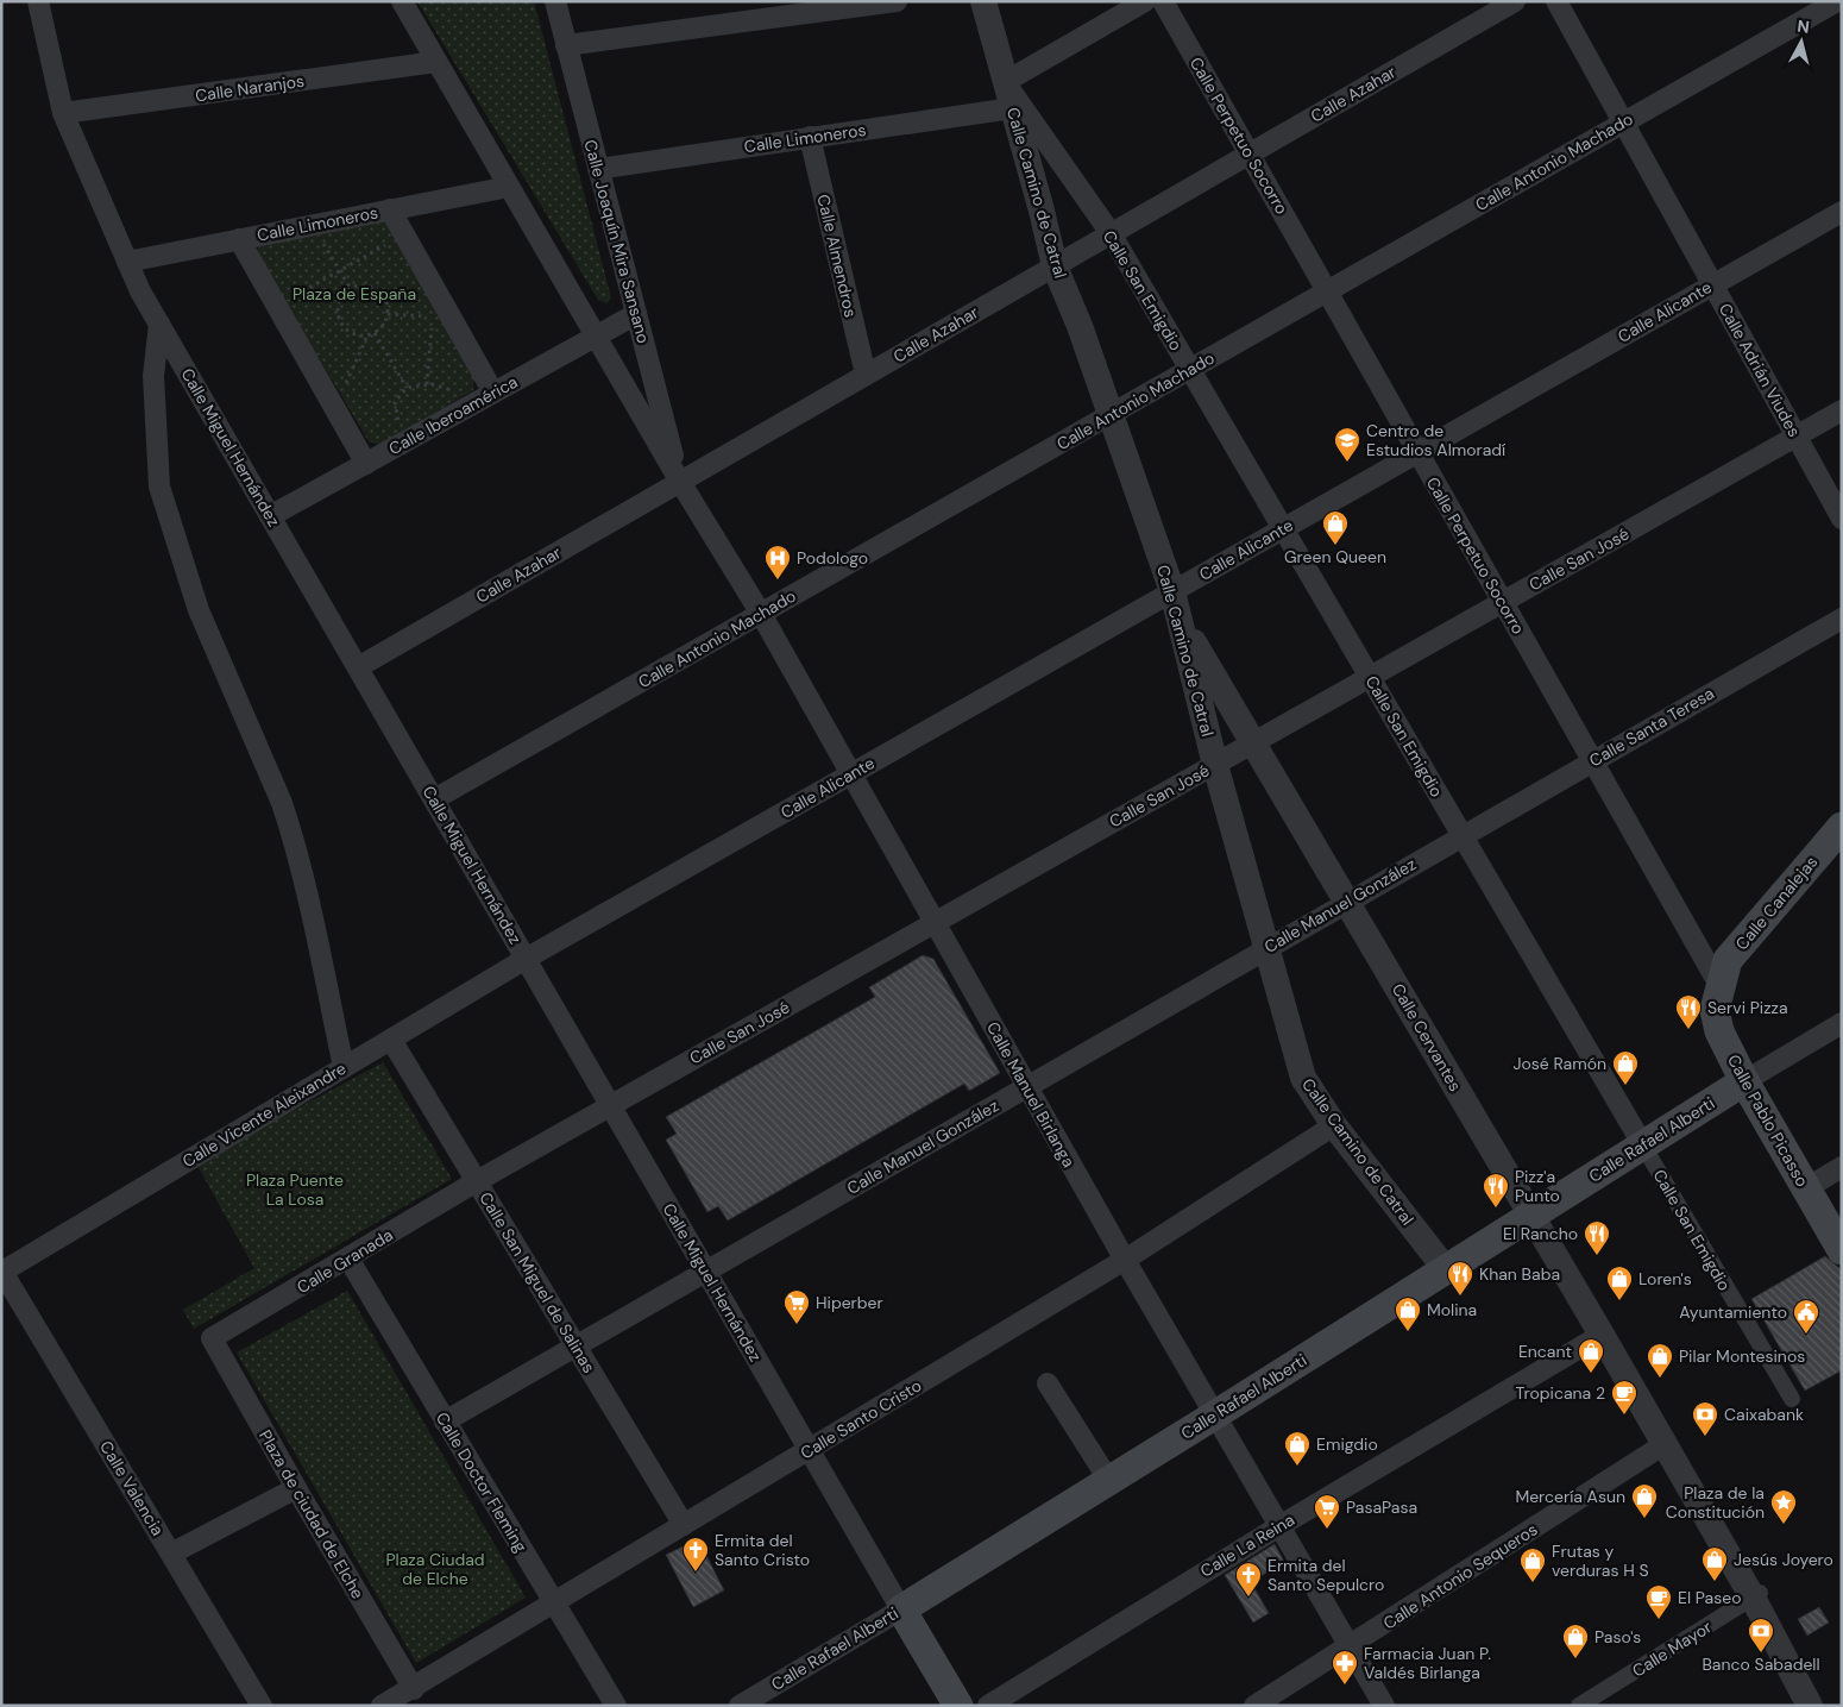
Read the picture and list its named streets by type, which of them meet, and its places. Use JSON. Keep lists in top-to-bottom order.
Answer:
{
  "streets": {
    "main road": [
      "Calle Miguel Hernández",
      "Calle Canalejas",
      "Calle Pablo Picasso",
      "Calle Rafael Alberti"
    ],
    "street": [
      "Calle Naranjos",
      "Calle Azahar",
      "Calle Perpetuo Socorro",
      "Calle Limoneros",
      "Calle Antonio Machado",
      "Calle Camino de Catral",
      "Calle Joaquín Mira Sansano",
      "Calle Almendros",
      "Calle San Emigdio",
      "Calle Alicante",
      "Calle Adrián Viudes",
      "Calle Iberoamérica",
      "Calle San José",
      "Calle Santa Teresa",
      "Calle Manuel González",
      "Calle Cervantes",
      "Calle Manuel Birlanga",
      "Calle Vicente Aleixandre",
      "Calle Granada",
      "Calle San Miguel de Salinas",
      "Calle Santo Cristo",
      "Calle Doctor Fleming",
      "Calle Valencia",
      "Plaza de ciudad de Elche",
      "Calle La Reina",
      "Calle Antonio Sequeros",
      "Calle Mayor"
    ]
  },
  "crossings": [
    ["Calle Naranjos", "Calle Miguel Hernández"],
    ["Calle Naranjos", "Calle Manuel Birlanga"],
    ["Calle Azahar", "Calle Perpetuo Socorro"],
    ["Calle Azahar", "Calle Camino de Catral"],
    ["Calle Azahar", "Calle Joaquín Mira Sansano"],
    ["Calle Azahar", "Calle Almendros"],
    ["Calle Azahar", "Calle San Emigdio"],
    ["Calle Azahar", "Calle Miguel Hernández"],
    ["Calle Azahar", "Calle Manuel Birlanga"],
    ["Calle Perpetuo Socorro", "Calle Antonio Machado"],
    ["Calle Perpetuo Socorro", "Calle Alicante"],
    ["Calle Perpetuo Socorro", "Calle San José"],
    ["Calle Perpetuo Socorro", "Calle Santa Teresa"],
    ["Calle Perpetuo Socorro", "Calle Canalejas"],
    ["Calle Perpetuo Socorro", "Calle Pablo Picasso"],
    ["Calle Limoneros", "Calle Camino de Catral"],
    ["Calle Limoneros", "Calle Joaquín Mira Sansano"],
    ["Calle Limoneros", "Calle Almendros"],
    ["Calle Limoneros", "Calle Miguel Hernández"],
    ["Calle Limoneros", "Calle Manuel Birlanga"],
    ["Calle Antonio Machado", "Calle Camino de Catral"],
    ["Calle Antonio Machado", "Calle San Emigdio"],
    ["Calle Antonio Machado", "Calle Adrián Viudes"],
    ["Calle Antonio Machado", "Calle Miguel Hernández"],
    ["Calle Antonio Machado", "Calle Manuel Birlanga"],
    ["Calle Camino de Catral", "Calle San Emigdio"],
    ["Calle Camino de Catral", "Calle Alicante"],
    ["Calle Camino de Catral", "Calle San José"],
    ["Calle Camino de Catral", "Calle Manuel González"],
    ["Calle Camino de Catral", "Calle Cervantes"],
    ["Calle Camino de Catral", "Calle Rafael Alberti"],
    ["Calle Camino de Catral", "Calle Santo Cristo"],
    ["Calle Joaquín Mira Sansano", "Calle Iberoamérica"],
    ["Calle Joaquín Mira Sansano", "Calle Manuel Birlanga"],
    ["Calle San Emigdio", "Calle Alicante"],
    ["Calle San Emigdio", "Calle San José"],
    ["Calle San Emigdio", "Calle Santa Teresa"],
    ["Calle San Emigdio", "Calle Manuel González"],
    ["Calle San Emigdio", "Calle Rafael Alberti"],
    ["Calle Alicante", "Calle Adrián Viudes"],
    ["Calle Alicante", "Calle Miguel Hernández"],
    ["Calle Alicante", "Calle Cervantes"],
    ["Calle Alicante", "Calle Manuel Birlanga"],
    ["Calle Alicante", "Calle Vicente Aleixandre"],
    ["Calle Adrián Viudes", "Calle San José"],
    ["Calle Iberoamérica", "Calle Miguel Hernández"],
    ["Calle Iberoamérica", "Calle Manuel Birlanga"],
    ["Calle Miguel Hernández", "Calle San José"],
    ["Calle Miguel Hernández", "Calle Manuel González"],
    ["Calle Miguel Hernández", "Calle Vicente Aleixandre"],
    ["Calle Miguel Hernández", "Calle Rafael Alberti"],
    ["Calle Miguel Hernández", "Calle Santo Cristo"],
    ["Calle San José", "Calle Cervantes"],
    ["Calle San José", "Calle Manuel Birlanga"],
    ["Calle San José", "Calle Granada"],
    ["Calle San José", "Calle San Miguel de Salinas"],
    ["Calle Santa Teresa", "Calle Manuel González"],
    ["Calle Canalejas", "Calle Pablo Picasso"],
    ["Calle Manuel González", "Calle Cervantes"],
    ["Calle Manuel González", "Calle Manuel Birlanga"],
    ["Calle Manuel González", "Calle San Miguel de Salinas"],
    ["Calle Manuel González", "Calle Doctor Fleming"],
    ["Calle Cervantes", "Calle Rafael Alberti"],
    ["Calle Cervantes", "Calle La Reina"],
    ["Calle Cervantes", "Calle Antonio Sequeros"],
    ["Calle Manuel Birlanga", "Calle Rafael Alberti"],
    ["Calle Manuel Birlanga", "Calle Santo Cristo"],
    ["Calle Manuel Birlanga", "Calle La Reina"],
    ["Calle Manuel Birlanga", "Calle Antonio Sequeros"],
    ["Calle Vicente Aleixandre", "Calle San Miguel de Salinas"],
    ["Calle Vicente Aleixandre", "Calle Valencia"],
    ["Calle Pablo Picasso", "Calle Rafael Alberti"],
    ["Calle Granada", "Calle San Miguel de Salinas"],
    ["Calle Granada", "Calle Doctor Fleming"],
    ["Calle Granada", "Plaza de ciudad de Elche"],
    ["Calle San Miguel de Salinas", "Calle Santo Cristo"],
    ["Calle Santo Cristo", "Calle Doctor Fleming"],
    ["Calle Santo Cristo", "Plaza de ciudad de Elche"]
  ],
  "parks": ["Plaza de España", "Plaza Puente La Losa", "Plaza Ciudad de Elche"],
  "places": {
    "school or university": ["Centro de Estudios Almoradí"],
    "shop": [
      "Green Queen",
      "José Ramón",
      "Loren's",
      "Molina",
      "Encant",
      "Pilar Montesinos",
      "Emigdio",
      "Mercería Asun",
      "Jesús Joyero",
      "Frutas y verduras H S",
      "Paso's"
    ],
    "hospital": ["Podologo"],
    "restaurant": [
      "Servi Pizza",
      "Pizz'a Punto",
      "El Rancho",
      "Khan Baba"
    ],
    "supermarket": ["Hiperber", "PasaPasa"],
    "public building": ["Ayuntamiento"],
    "cafe": ["Tropicana 2", "El Paseo"],
    "bank": ["Caixabank", "Banco Sabadell"],
    "place": ["Plaza de la Constitución"],
    "church": ["Ermita del Santo Cristo", "Ermita del Santo Sepulcro"],
    "pharmacy": ["Farmacia Juan P. Valdés Birlanga"]
  },
  "north": "top"
}
